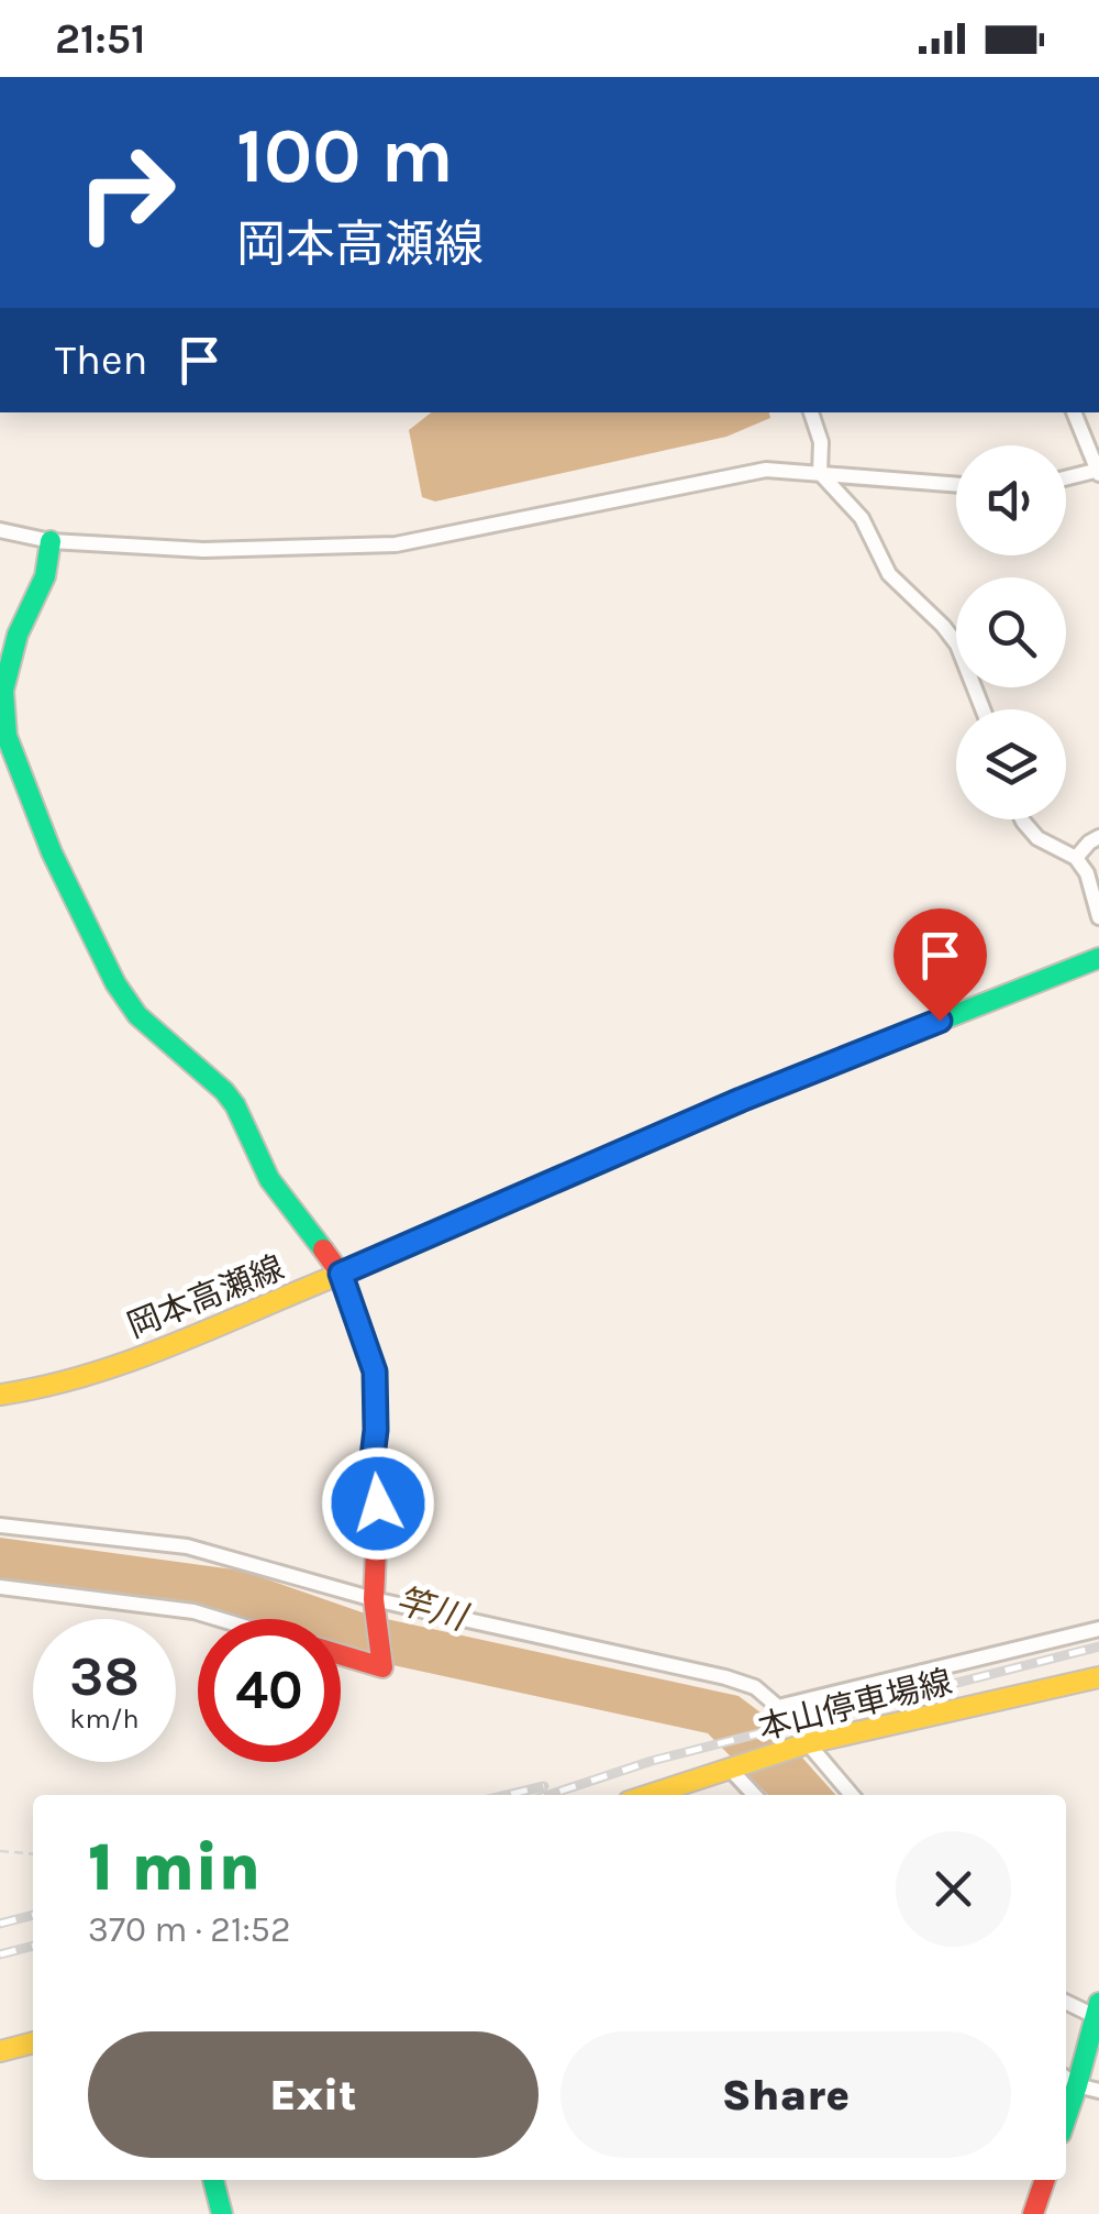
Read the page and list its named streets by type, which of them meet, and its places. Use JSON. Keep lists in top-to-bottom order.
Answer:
{
  "streets": {
    "main road": ["岡本高瀬線", "本山停車場線"]
  },
  "water": ["竿川"],
  "page": {
    "status": "21:51",
    "turn": ["100 m", "岡本高瀬線"],
    "then": "Then",
    "speed": "38 km/h",
    "limit": "40",
    "heading": ["1 min", "370 m · 21:52"],
    "buttons": ["Exit", "Share"]
  }
}
